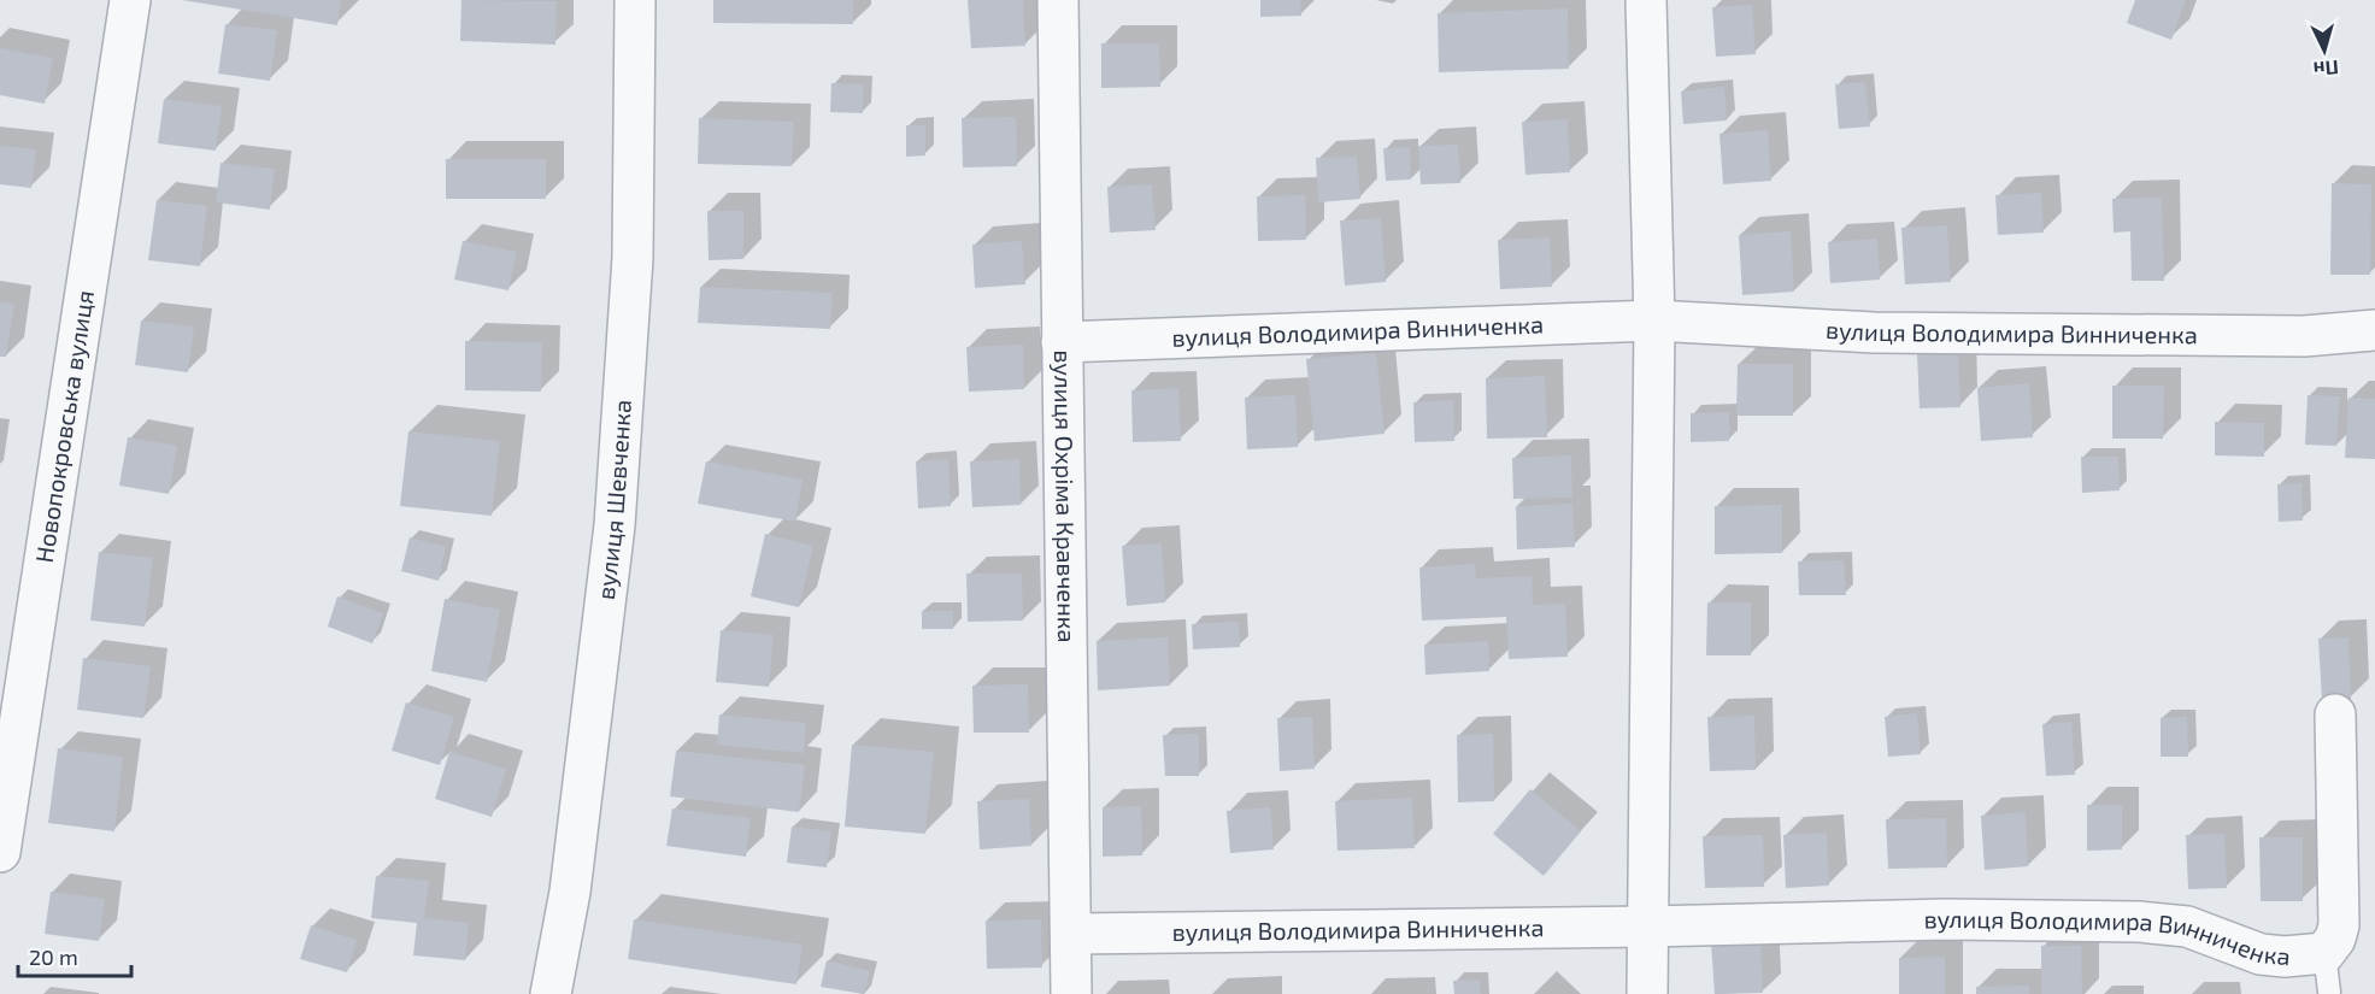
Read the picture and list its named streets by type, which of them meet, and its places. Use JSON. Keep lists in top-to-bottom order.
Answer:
{
  "streets": {
    "street": [
      "вулиця Володимира Винниченка",
      "Новопокровська вулиця",
      "вулиця Охріма Кравченка",
      "вулиця Шевченка"
    ]
  },
  "crossings": [
    ["вулиця Володимира Винниченка", "вулиця Охріма Кравченка"]
  ],
  "scale_bar": "20 m",
  "north": "bottom"
}
